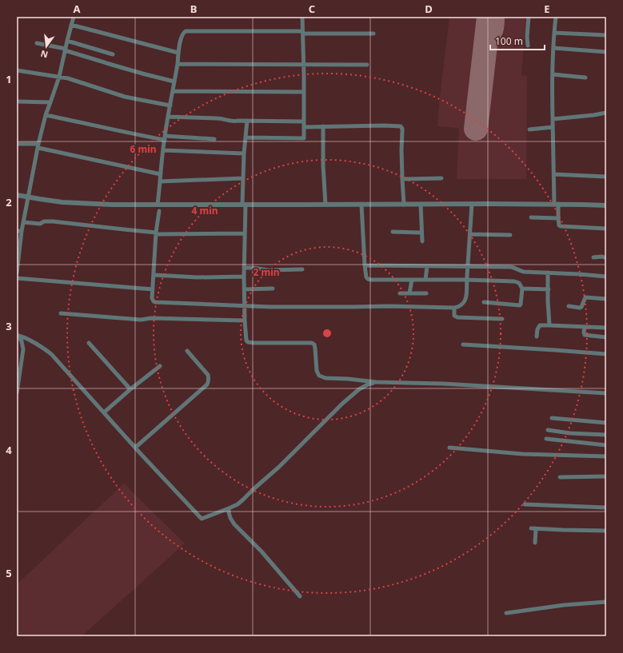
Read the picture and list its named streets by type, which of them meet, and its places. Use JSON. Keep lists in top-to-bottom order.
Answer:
{
  "scale_bar": "100 m",
  "north": "bottom",
  "grid": {
    "columns": [
      "A",
      "B",
      "C",
      "D",
      "E"
    ],
    "rows": [
      "1",
      "2",
      "3",
      "4",
      "5"
    ]
  },
  "rings": ["6 min", "4 min", "2 min"]
}
